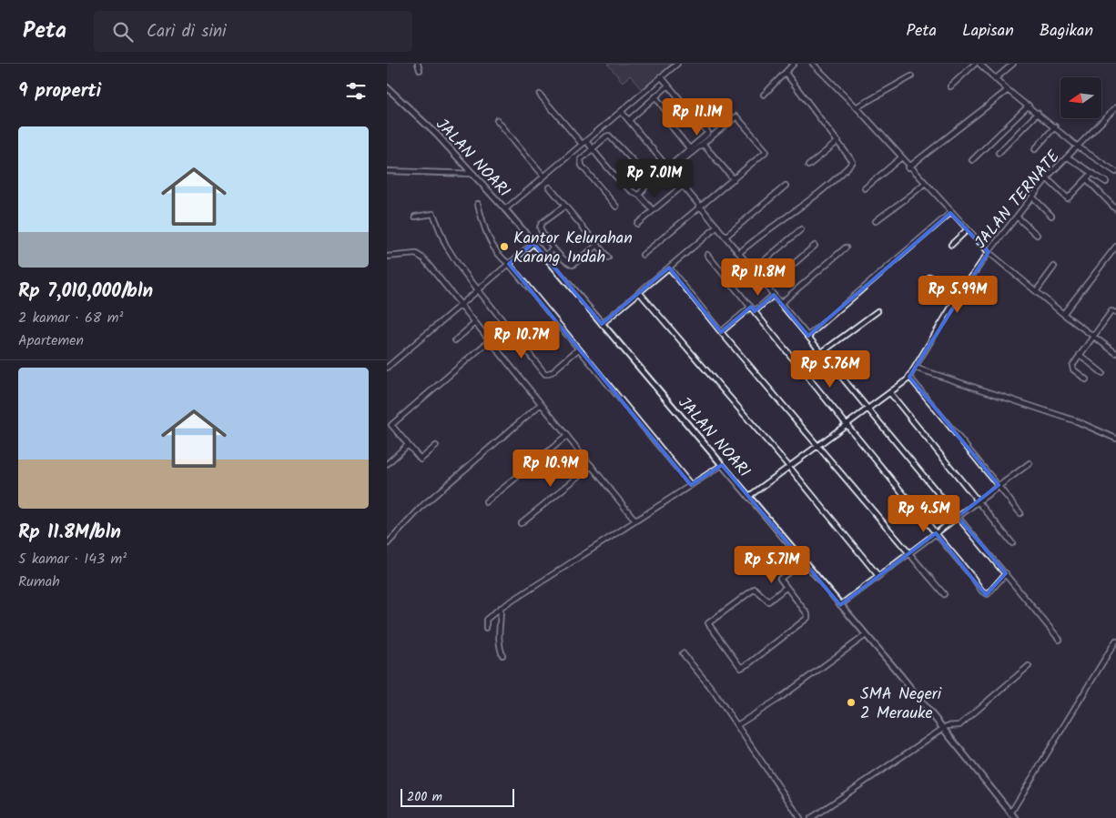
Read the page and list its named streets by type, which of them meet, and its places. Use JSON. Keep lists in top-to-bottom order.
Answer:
{
  "streets": {
    "street": ["JALAN NOARI", "JALAN TERNATE"]
  },
  "crossings": [
    ["JALAN NOARI", "JALAN TERNATE"]
  ],
  "places": ["Kantor Kelurahan Karang Indah", "SMA Negeri 2 Merauke"],
  "scale_bar": "200 m",
  "north": "left",
  "page": {
    "header": "Peta",
    "search": "Cari di sini",
    "nav": ["Peta", "Lapisan", "Bagikan"],
    "heading": "9 properti",
    "price": [
      "Rp 11.1M",
      "Rp 7.01M",
      "Rp 11.8M",
      "Rp 5.99M",
      "Rp 10.7M",
      "Rp 5.76M",
      "Rp 10.9M",
      "Rp 4.5M",
      "Rp 5.71M"
    ],
    "list": [
      {
        "name": "Rp 7,010,000/bln",
        "note": "2 kamar · 68 m² · Apartemen"
      },
      {
        "name": "Rp 11.8M/bln",
        "note": "5 kamar · 143 m² · Rumah"
      }
    ],
    "scale": "200 m"
  }
}
